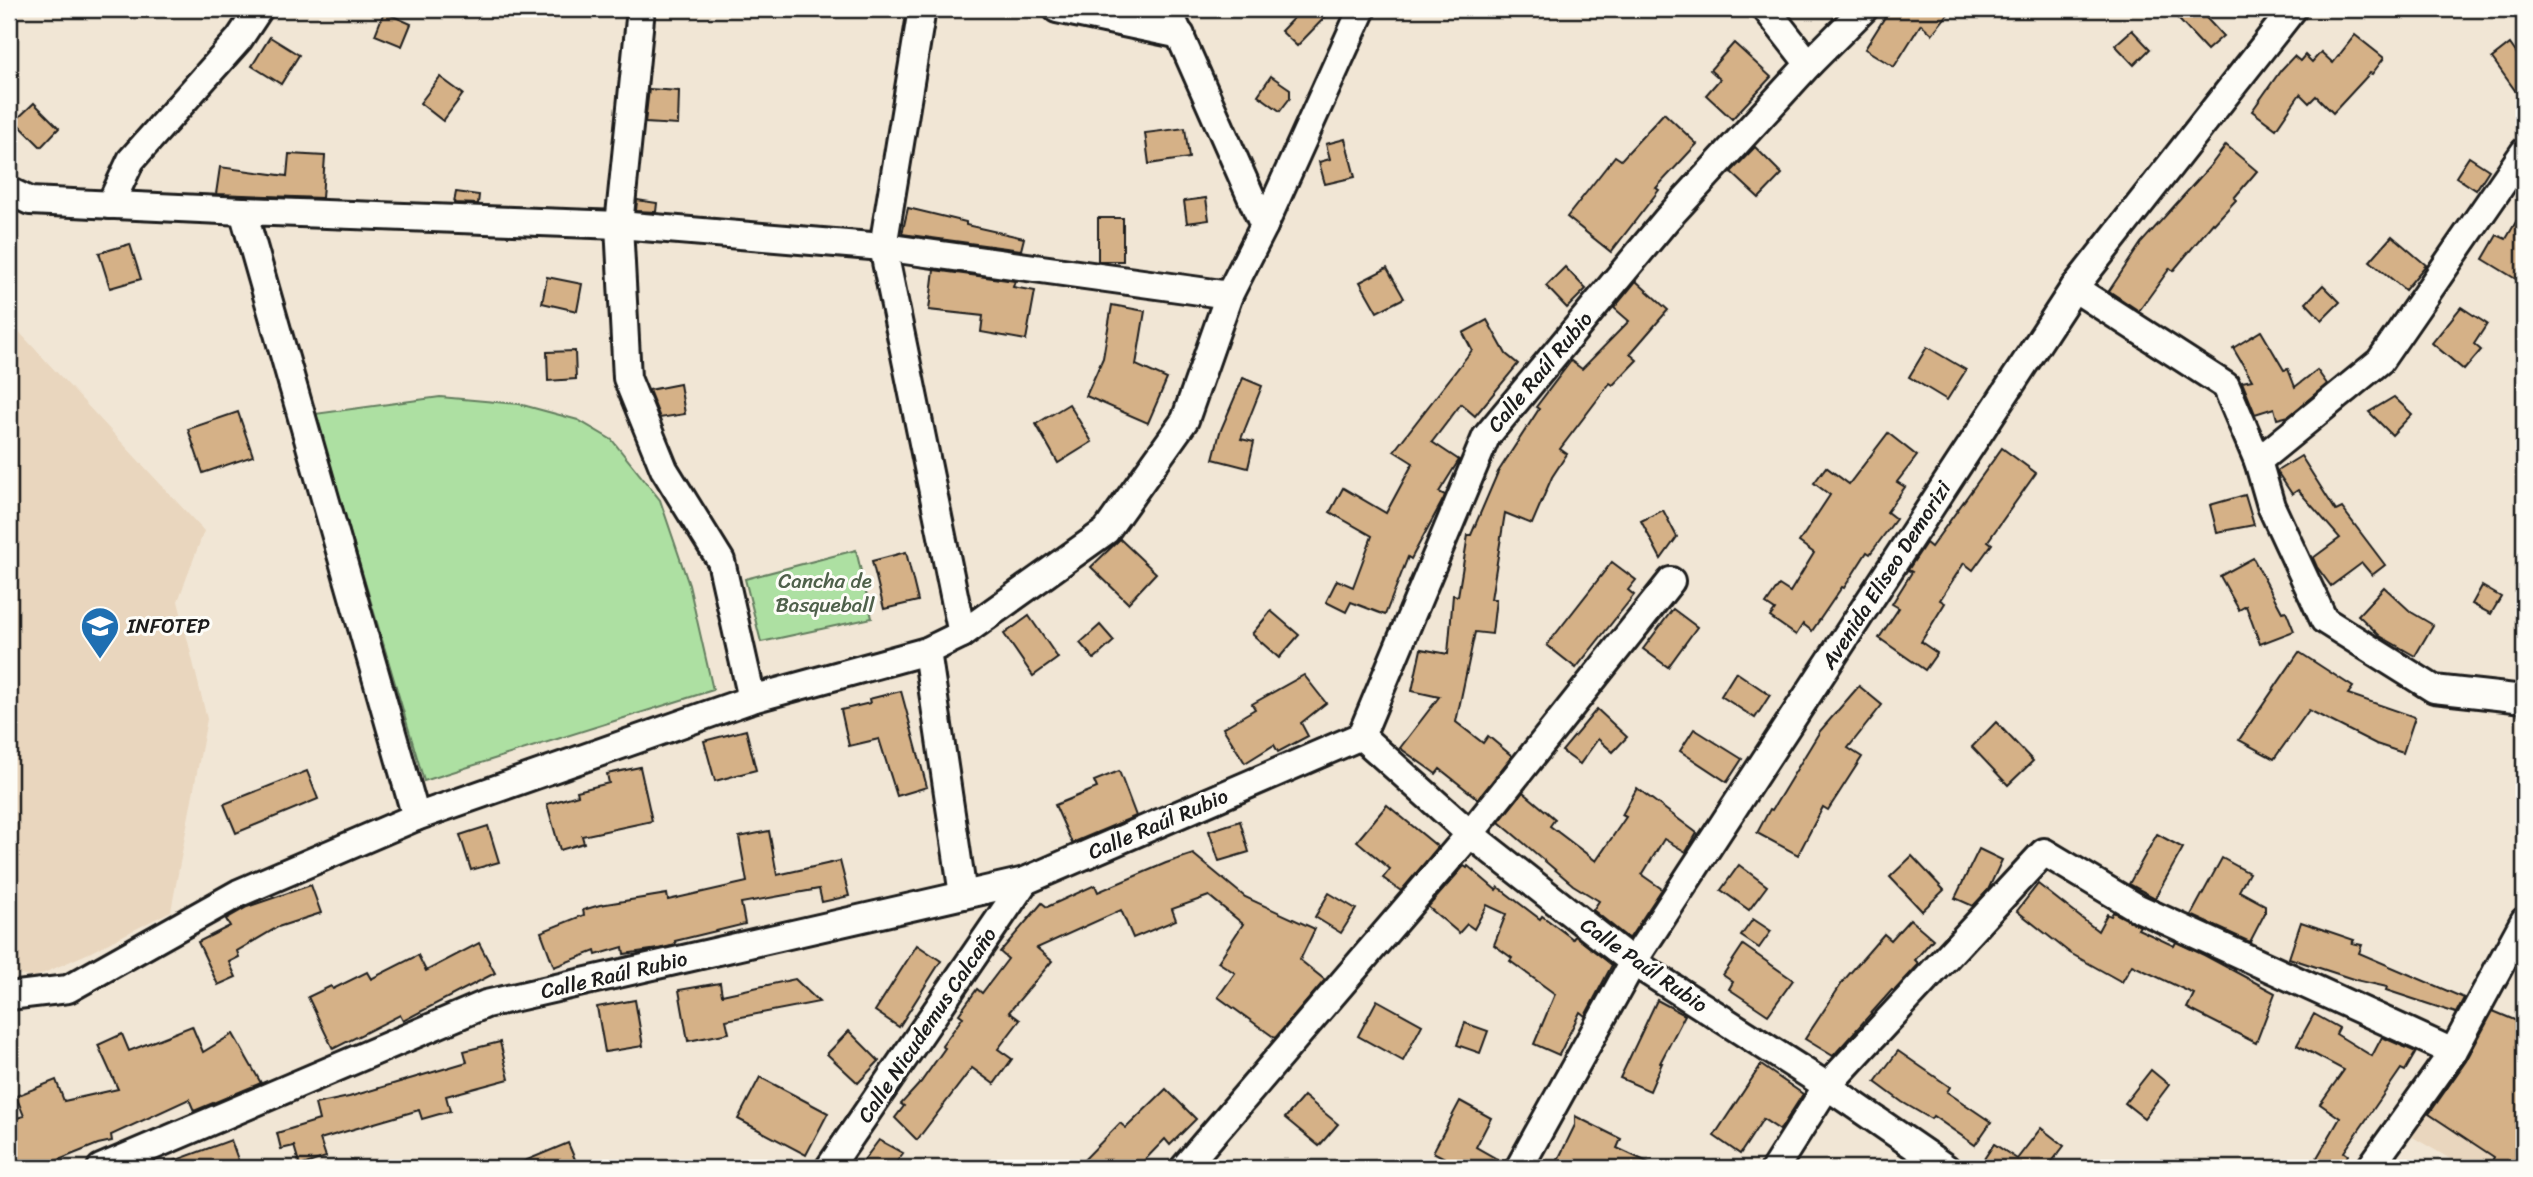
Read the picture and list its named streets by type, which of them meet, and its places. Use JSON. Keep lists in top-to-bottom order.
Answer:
{
  "streets": {
    "street": [
      "Calle Raúl Rubio",
      "Avenida Eliseo Demorizi",
      "Calle Paúl Rubio",
      "Calle Nicudemus Calcaño"
    ]
  },
  "crossings": [
    ["Calle Raúl Rubio", "Calle Paúl Rubio"],
    ["Calle Raúl Rubio", "Calle Nicudemus Calcaño"],
    ["Avenida Eliseo Demorizi", "Calle Paúl Rubio"]
  ],
  "parks": ["Cancha de Basqueball"],
  "places": {
    "school or university": ["INFOTEP"]
  }
}
